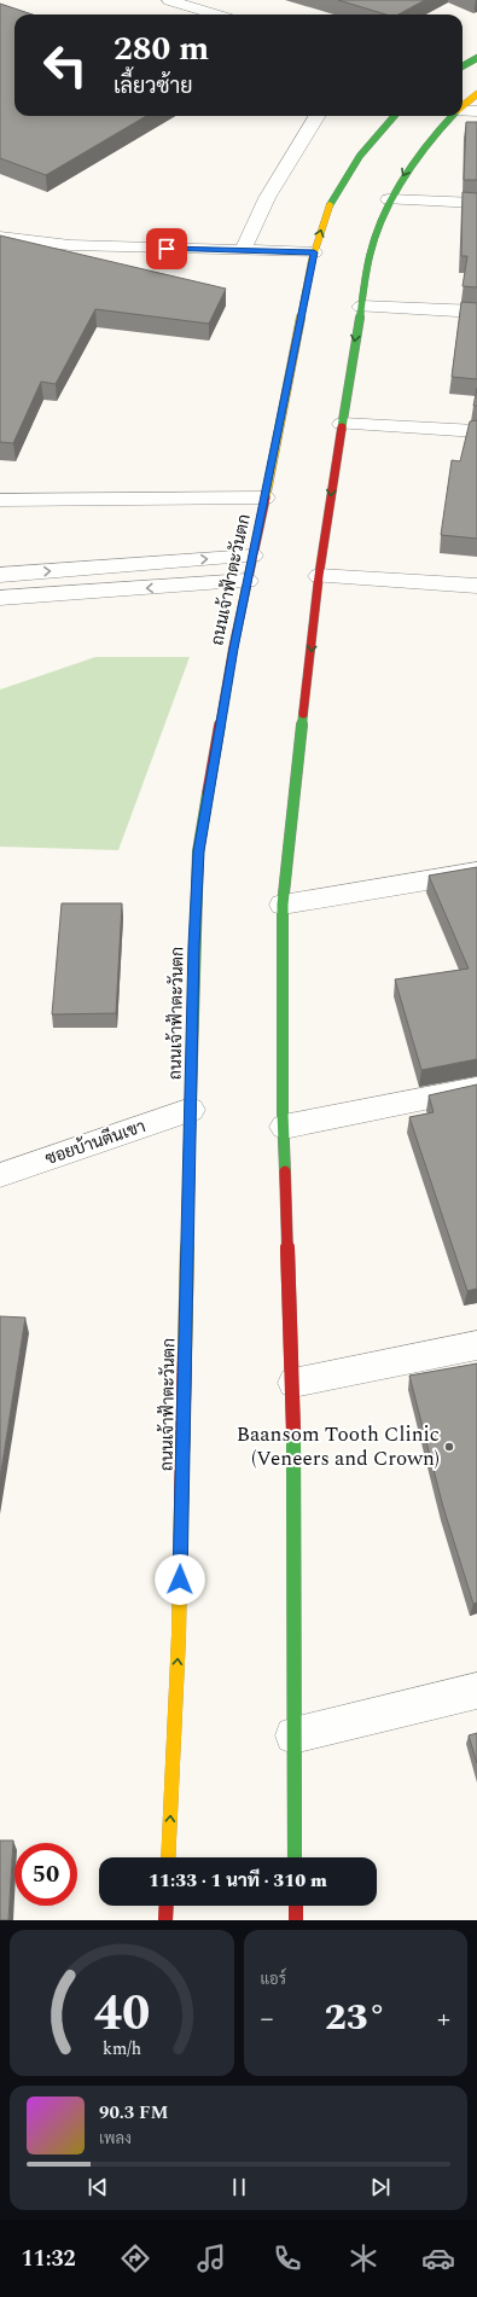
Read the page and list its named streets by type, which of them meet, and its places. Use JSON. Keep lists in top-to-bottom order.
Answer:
{
  "streets": {
    "main road": ["ถนนเจ้าฟ้าตะวันตก"],
    "street": ["ซอยบ้านตีนเขา"]
  },
  "crossings": [
    ["ถนนเจ้าฟ้าตะวันตก", "ซอยบ้านตีนเขา"]
  ],
  "one_way": ["ถนนเจ้าฟ้าตะวันตก"],
  "places": ["Baansom Tooth Clinic (Veneers and Crown)"],
  "page": {
    "turn": ["280 m", "เลี้ยวซ้าย"],
    "limit": "50",
    "trip": "11:33 · 1 นาที · 310 m",
    "tile": "แอร์",
    "heat": ["−", "23°", "+"],
    "song": ["90.3 FM", "เพลง"],
    "tabs": "11:32",
    "gauge": ["40", "km/h"]
  }
}
